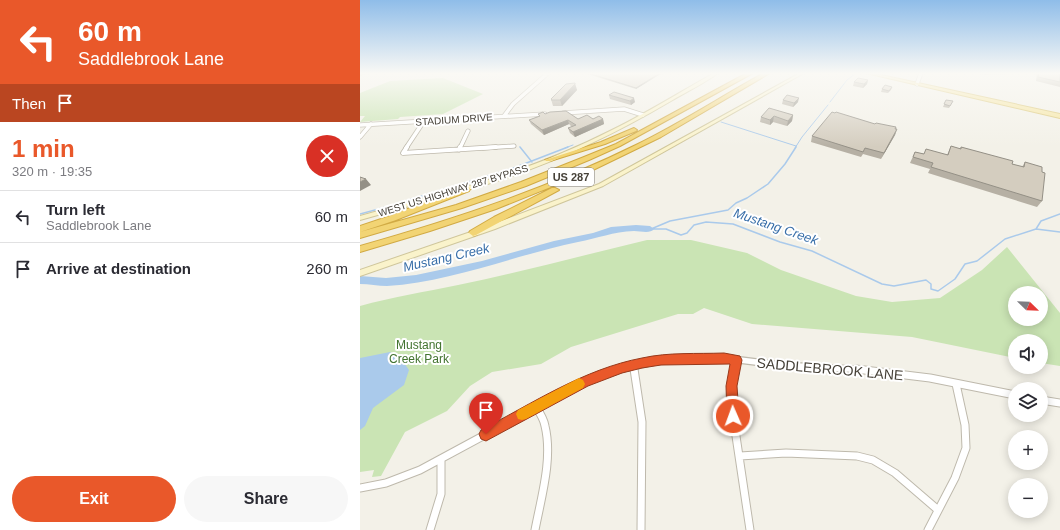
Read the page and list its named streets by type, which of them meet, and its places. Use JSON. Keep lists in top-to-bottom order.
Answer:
{
  "streets": {
    "highway": ["US 287"],
    "main road": ["WEST US HIGHWAY 287 BYPASS"],
    "street": ["STADIUM DRIVE", "SADDLEBROOK LANE"]
  },
  "water": ["Mustang Creek"],
  "parks": ["Mustang Creek Park"],
  "north": "bottom right",
  "page": {
    "turn": ["60 m", "Saddlebrook Lane"],
    "then": "Then",
    "heading": ["1 min", "320 m · 19:35"],
    "list": [
      {
        "name": "Turn left",
        "note": "Saddlebrook Lane",
        "value": "60 m"
      },
      {
        "name": "Arrive at destination",
        "value": "260 m"
      }
    ],
    "map_buttons": ["+", "−"],
    "buttons": ["Exit", "Share"]
  }
}
